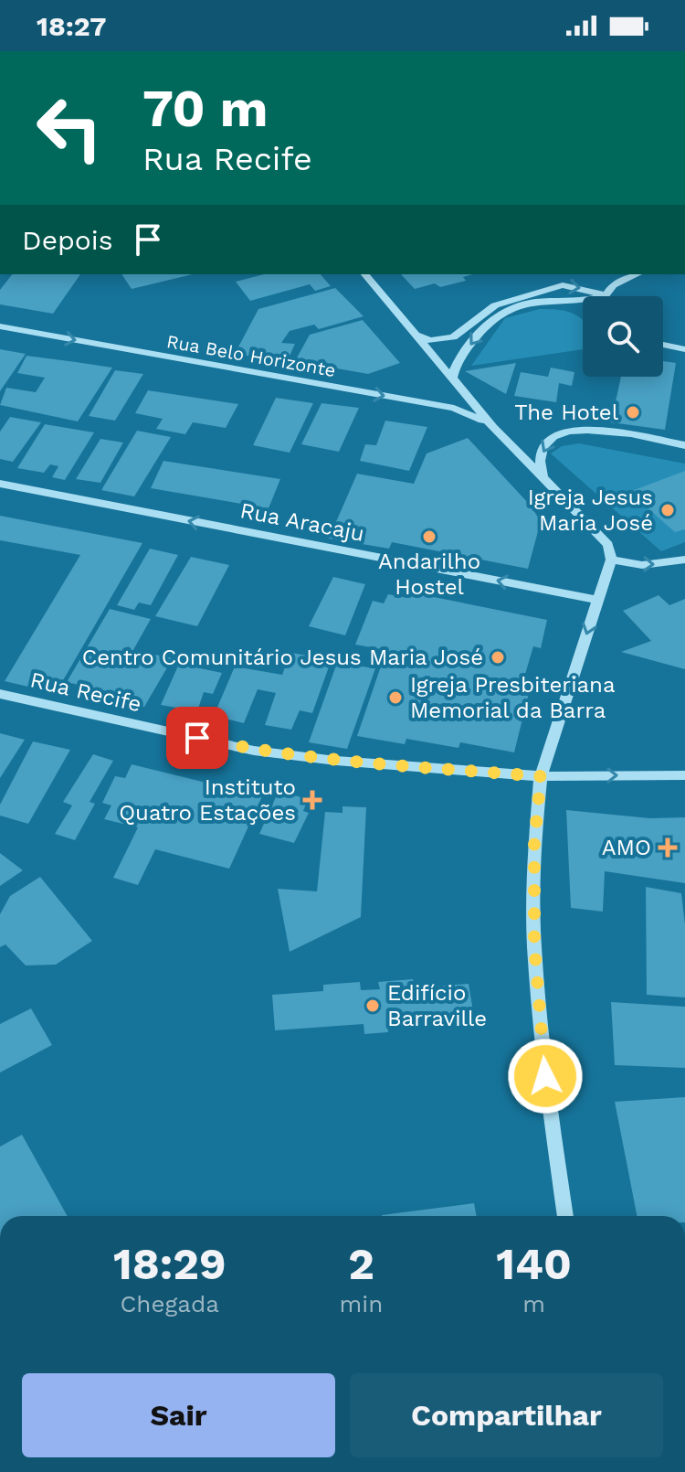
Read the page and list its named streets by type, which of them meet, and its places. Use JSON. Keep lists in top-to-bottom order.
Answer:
{
  "streets": {
    "street": ["Rua Belo Horizonte", "Rua Aracaju", "Rua Recife"]
  },
  "one_way": ["Rua Belo Horizonte", "Rua Aracaju"],
  "places": {
    "other": [
      "The Hotel",
      "Igreja Jesus Maria José",
      "Andarilho Hostel",
      "Centro Comunitário Jesus Maria José",
      "Igreja Presbiteriana Memorial da Barra",
      "Edifício Barraville"
    ],
    "health": ["Instituto Quatro Estações", "AMO"]
  },
  "page": {
    "status": "18:27",
    "turn": ["70 m", "Rua Recife"],
    "then": "Depois",
    "eta": [
      "18:29",
      "Chegada",
      "2",
      "min",
      "140",
      "m"
    ],
    "buttons": ["Sair", "Compartilhar"]
  }
}
